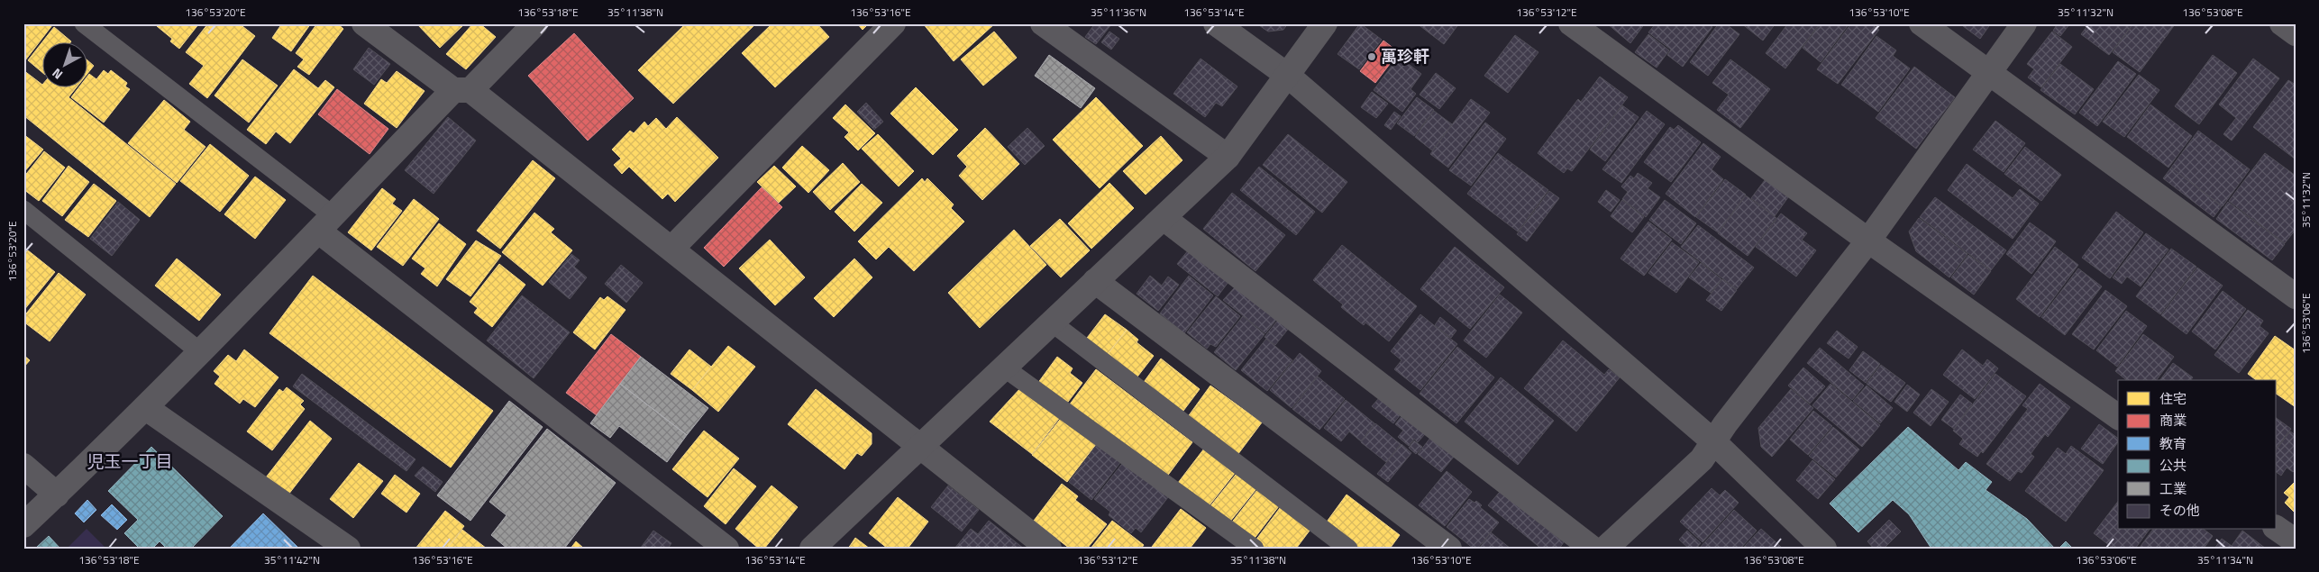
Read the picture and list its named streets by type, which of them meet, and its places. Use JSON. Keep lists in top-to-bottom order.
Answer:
{
  "districts": ["児玉一丁目"],
  "places": ["萬珍軒"],
  "legend": [
    "住宅",
    "商業",
    "教育",
    "公共",
    "工業",
    "その他"
  ],
  "north": "bottom left",
  "coordinates": [
    "136°53'20\"E",
    "136°53'18\"E",
    "35°11'38\"N",
    "136°53'16\"E",
    "35°11'36\"N",
    "136°53'14\"E",
    "136°53'12\"E",
    "136°53'10\"E",
    "35°11'32\"N",
    "136°53'08\"E",
    "136°53'06\"E",
    "35°11'42\"N",
    "35°11'34\"N"
  ]
}
